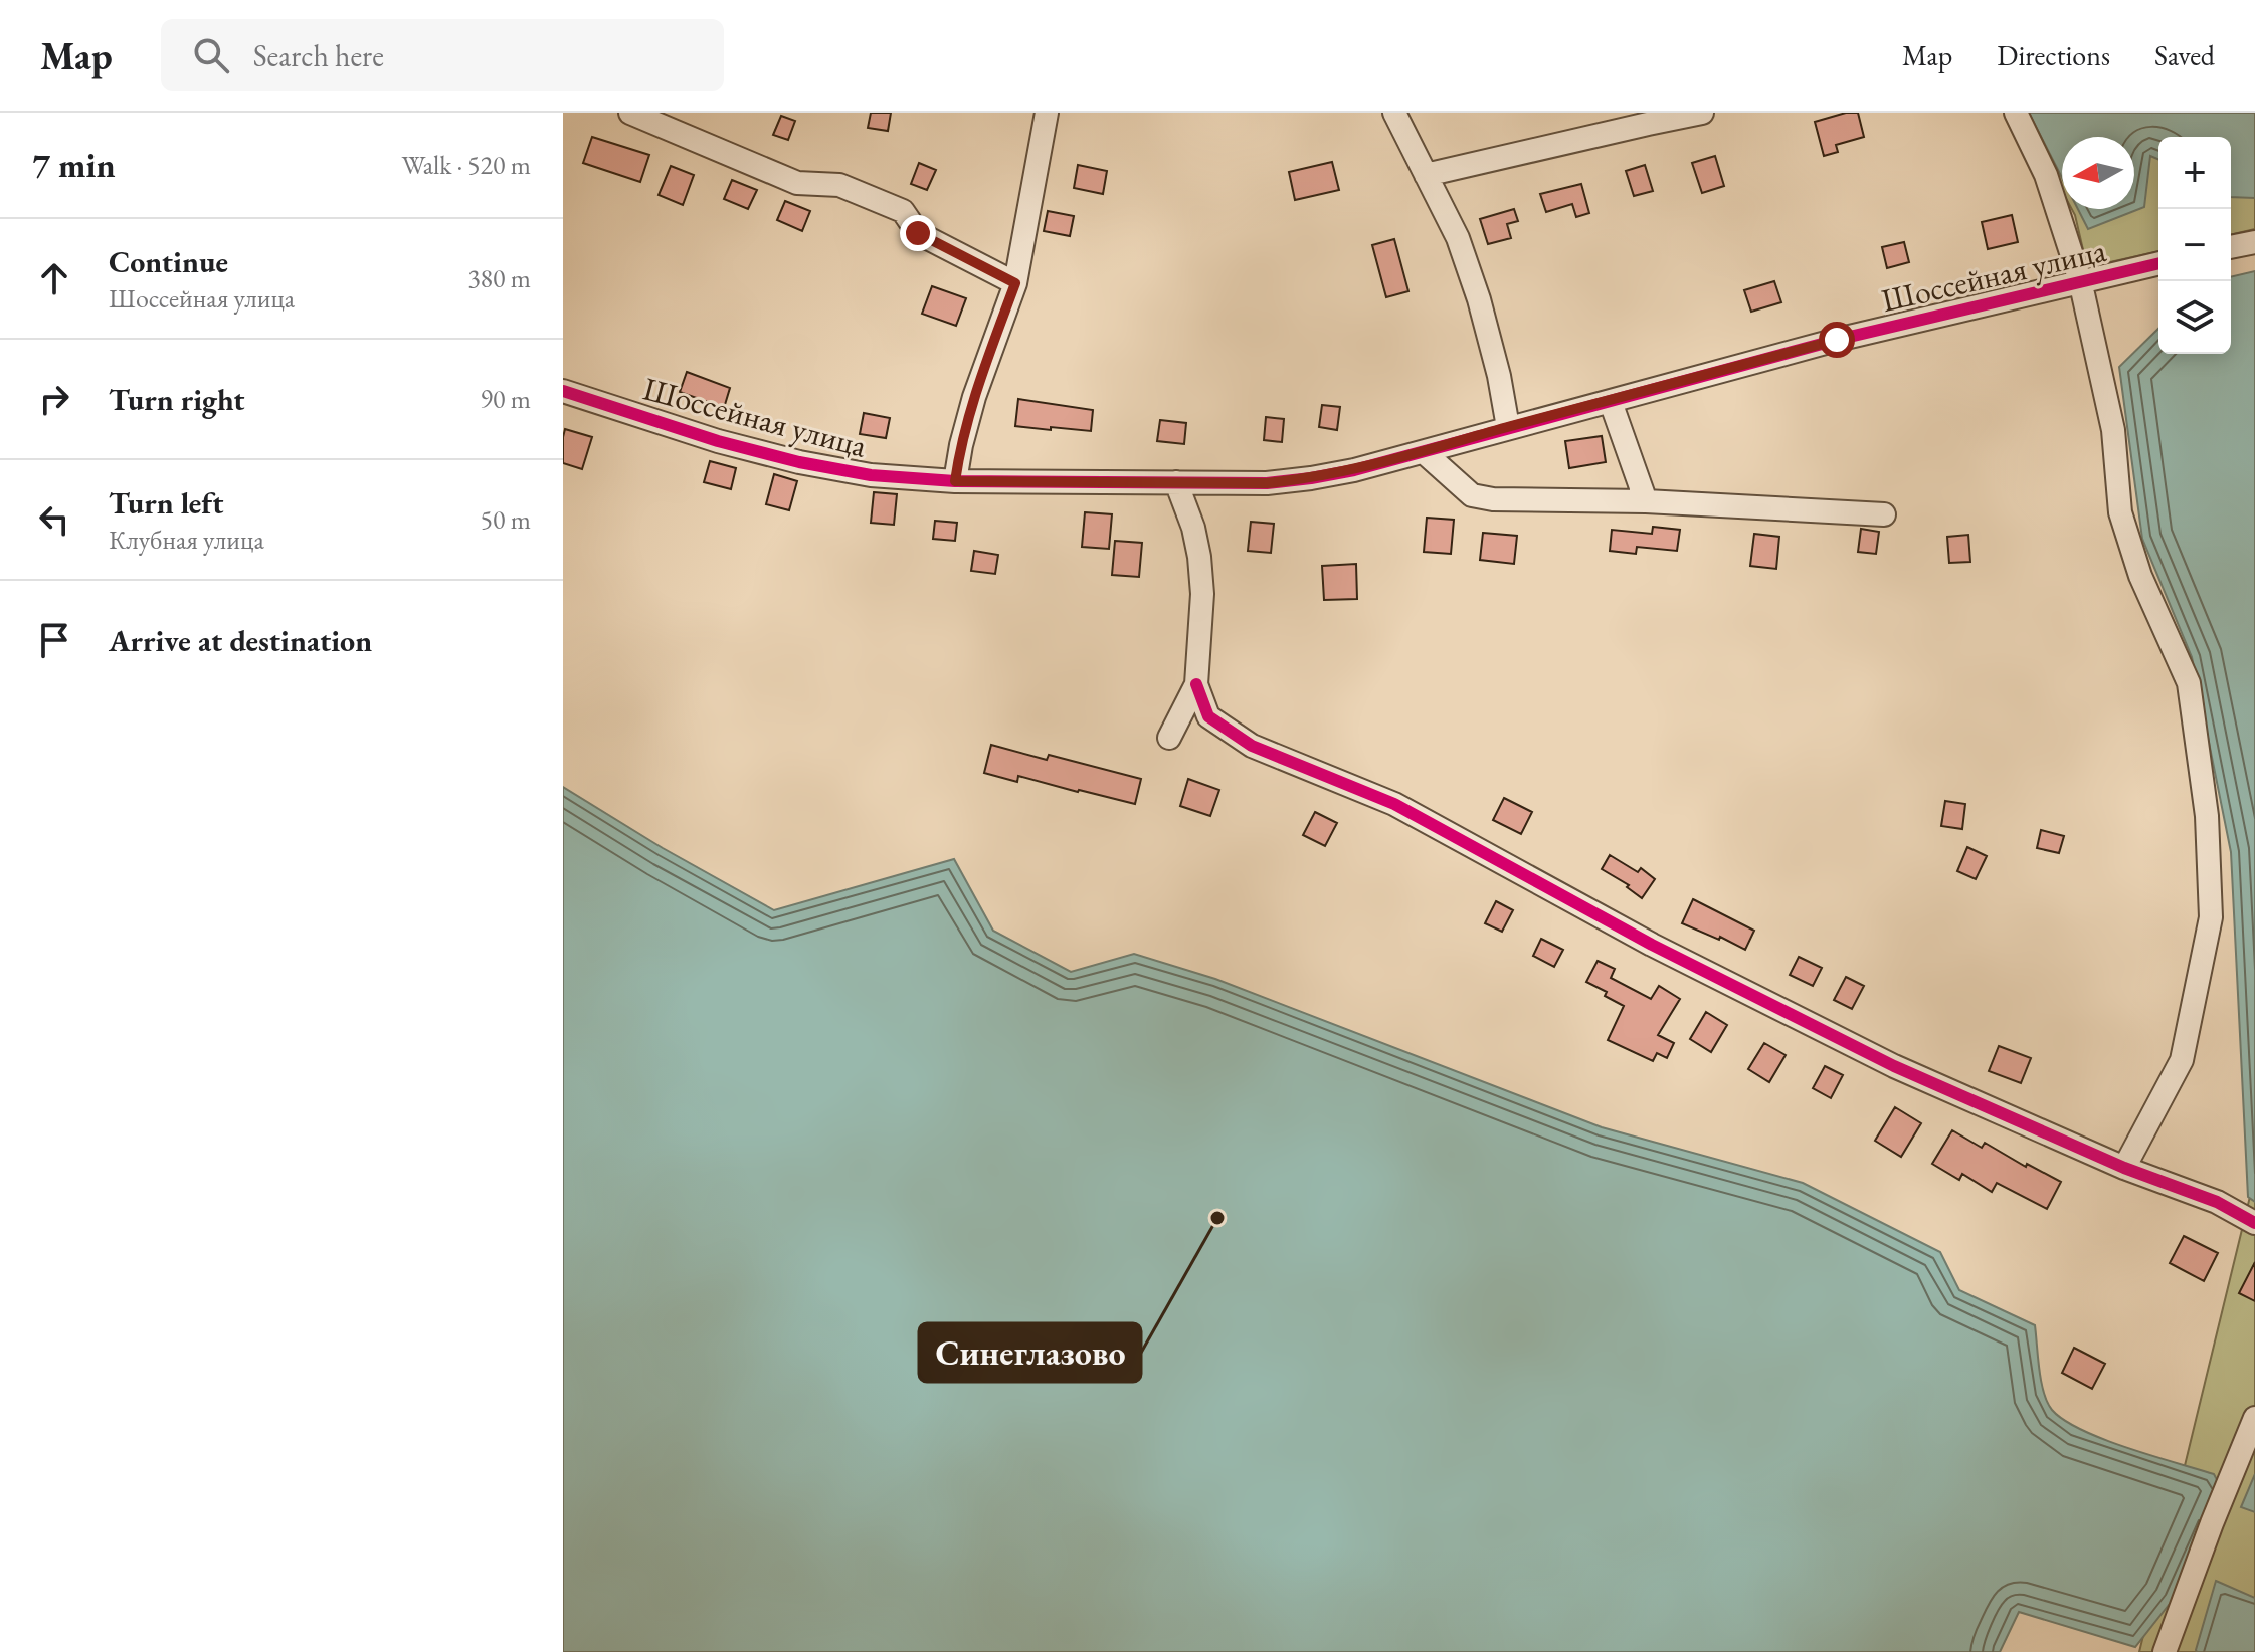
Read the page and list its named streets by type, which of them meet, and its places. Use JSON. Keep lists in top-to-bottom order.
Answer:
{
  "streets": {
    "street": ["Шоссейная улица"]
  },
  "places": ["Синеглазово"],
  "north": "left",
  "page": {
    "header": "Map",
    "search": "Search here",
    "nav": ["Map", "Directions", "Saved"],
    "heading": ["7 min", "Walk · 520 m"],
    "map_buttons": ["+", "−"],
    "list": [
      ["Continue", "Шоссейная улица", "380 m"],
      ["Turn right", "90 m"],
      ["Turn left", "Клубная улица", "50 m"],
      "Arrive at destination"
    ]
  }
}
